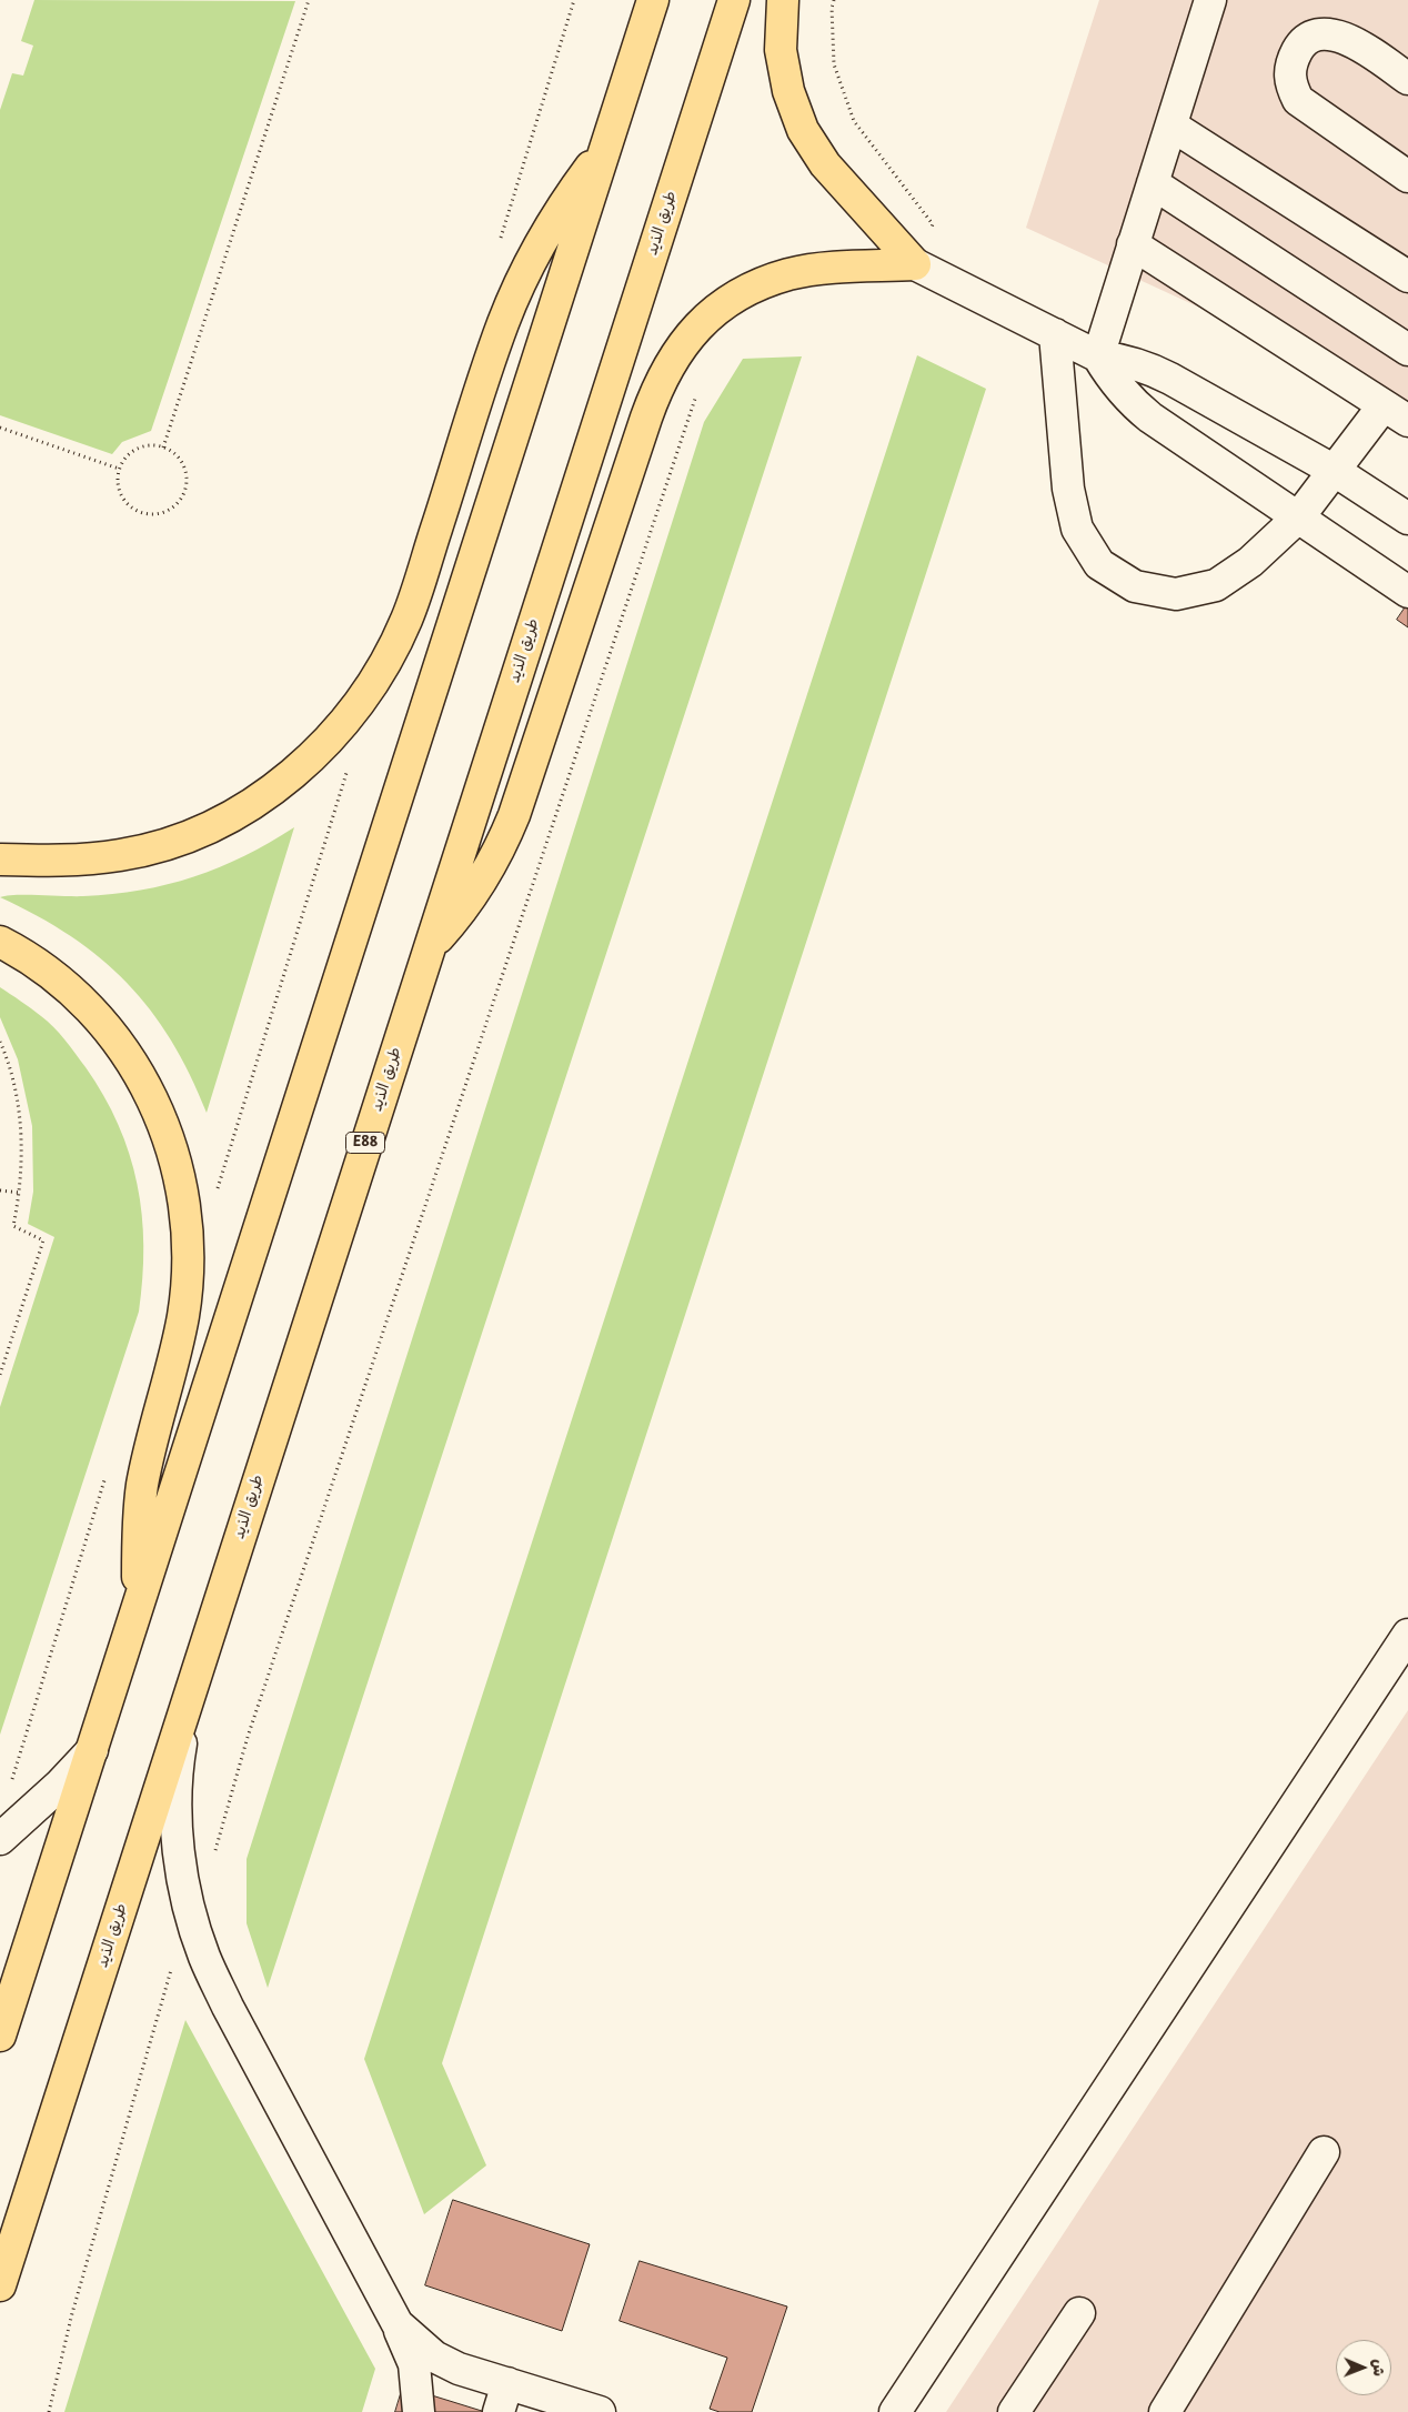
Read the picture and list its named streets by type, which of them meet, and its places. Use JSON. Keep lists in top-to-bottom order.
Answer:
{
  "streets": {
    "highway": ["طريق الذيد", "E88"]
  },
  "north": "right"
}
